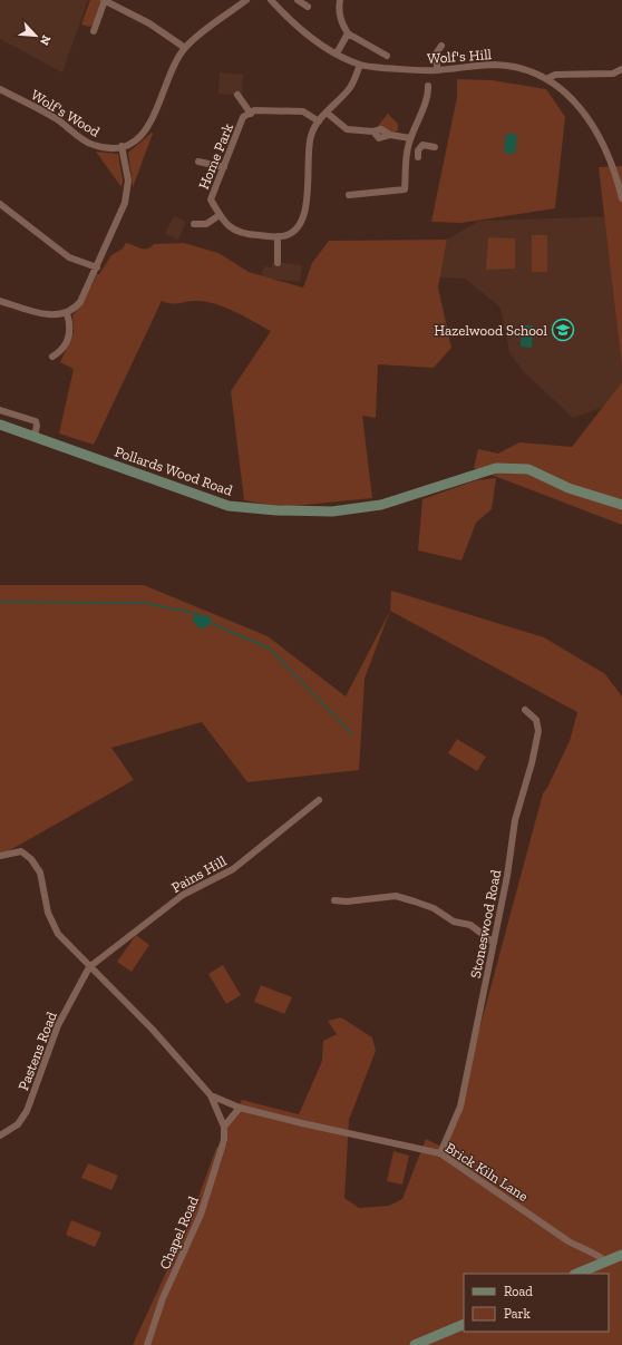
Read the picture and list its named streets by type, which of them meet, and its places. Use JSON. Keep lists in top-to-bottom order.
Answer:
{
  "streets": {
    "street": [
      "Wolf's Hill",
      "Wolf's Wood",
      "Home Park",
      "Pollards Wood Road",
      "Pains Hill",
      "Stoneswood Road",
      "Pastens Road",
      "Brick Kiln Lane",
      "Chapel Road"
    ]
  },
  "crossings": [
    ["Wolf's Hill", "Home Park"],
    ["Pains Hill", "Pastens Road"],
    ["Stoneswood Road", "Brick Kiln Lane"]
  ],
  "places": {
    "school or university": ["Hazelwood School"]
  },
  "legend": ["Road", "Park"],
  "north": "bottom right"
}
